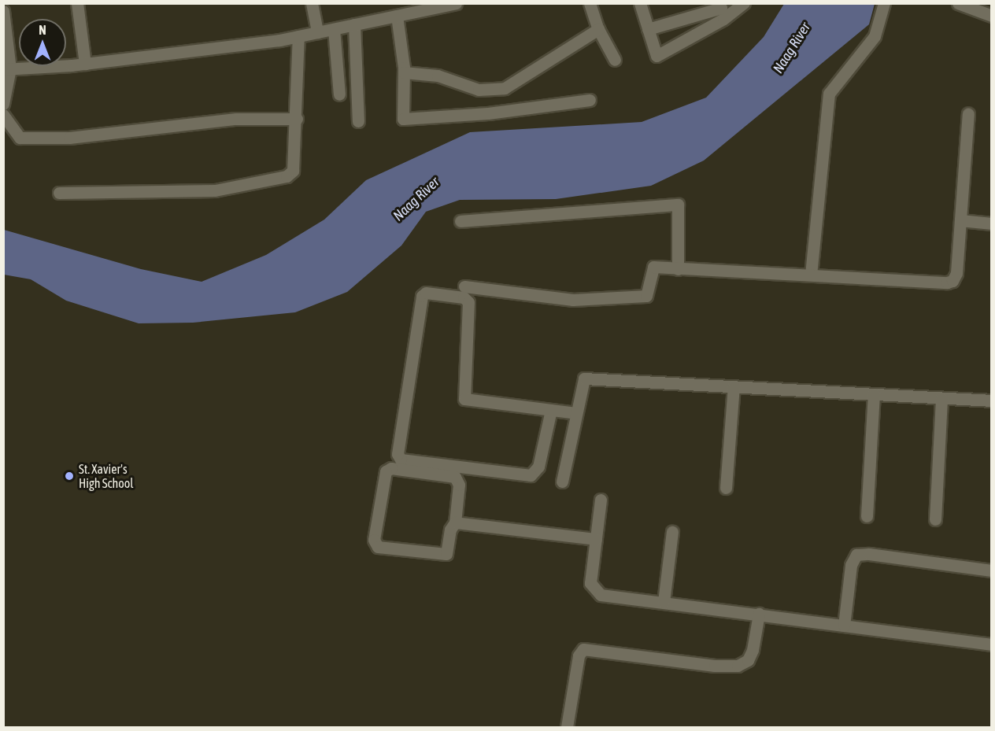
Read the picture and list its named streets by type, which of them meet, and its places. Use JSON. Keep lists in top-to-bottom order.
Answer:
{
  "water": ["Naag River"],
  "places": ["St. Xavier's High School"],
  "north": "top"
}
